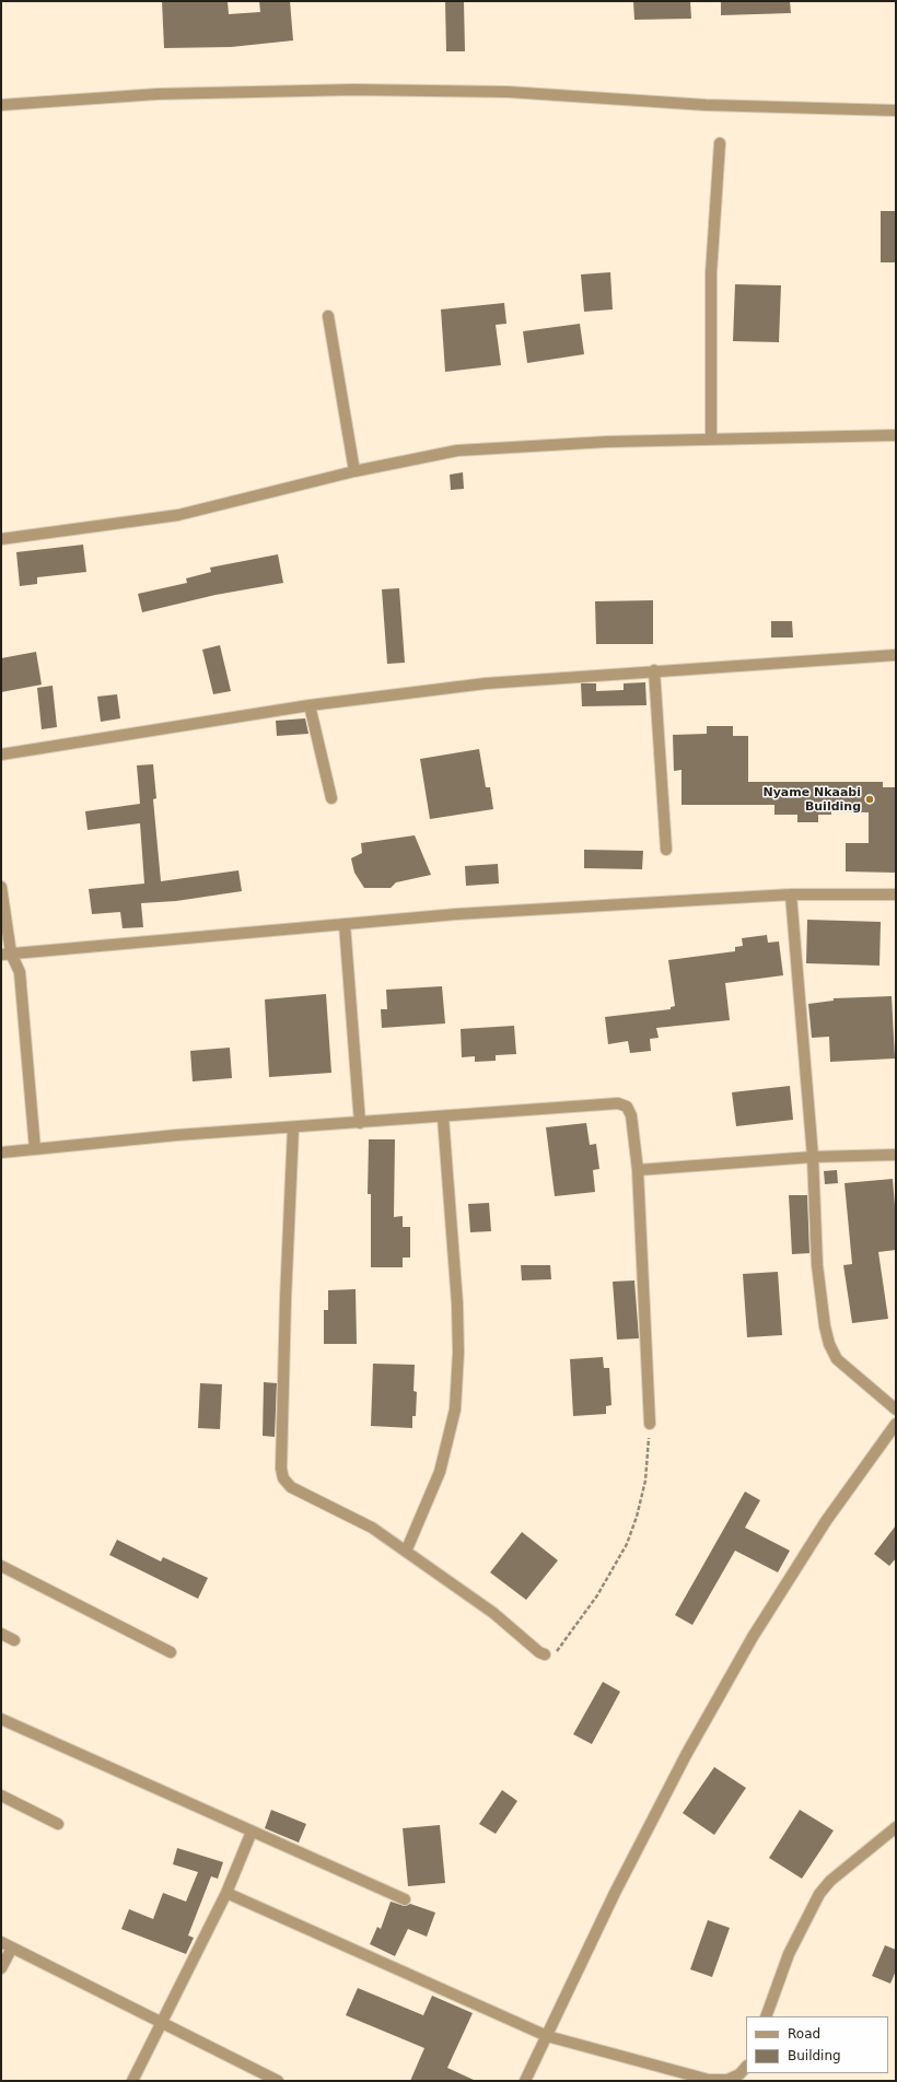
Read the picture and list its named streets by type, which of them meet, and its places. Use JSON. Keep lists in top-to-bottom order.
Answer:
{
  "places": ["Nyame Nkaabi Building"],
  "legend": ["Road", "Building"]
}
